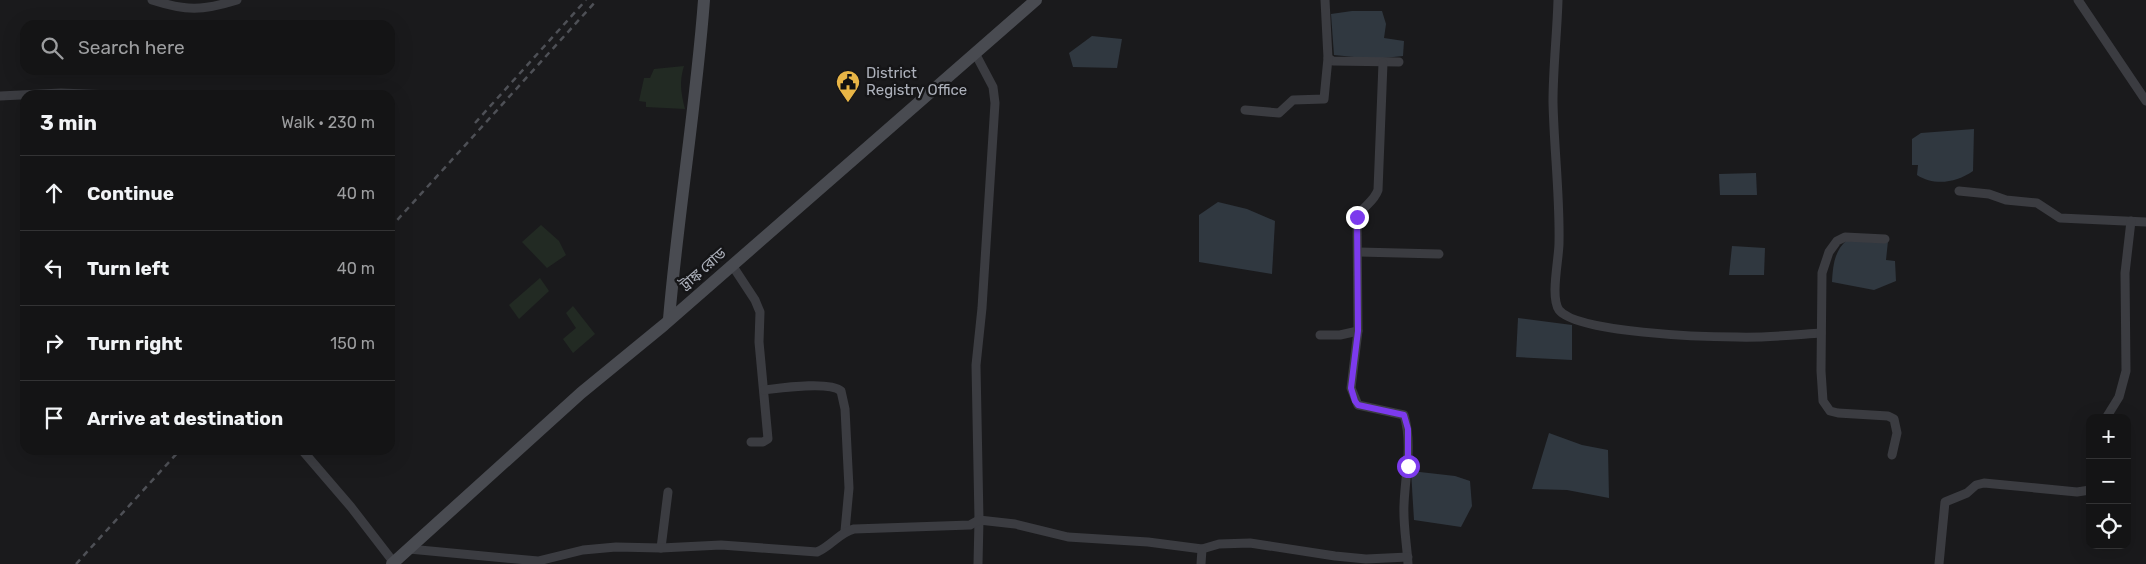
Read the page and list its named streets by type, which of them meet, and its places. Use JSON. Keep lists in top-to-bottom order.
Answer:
{
  "streets": {
    "main road": ["ট্রাঙ্ক রোড"]
  },
  "places": {
    "public building": ["District Registry Office"]
  },
  "page": {
    "search": "Search here",
    "heading": ["3 min", "Walk · 230 m"],
    "list": [
      ["Continue", "40 m"],
      ["Turn left", "40 m"],
      ["Turn right", "150 m"],
      "Arrive at destination"
    ],
    "map_buttons": ["+", "−"]
  }
}
